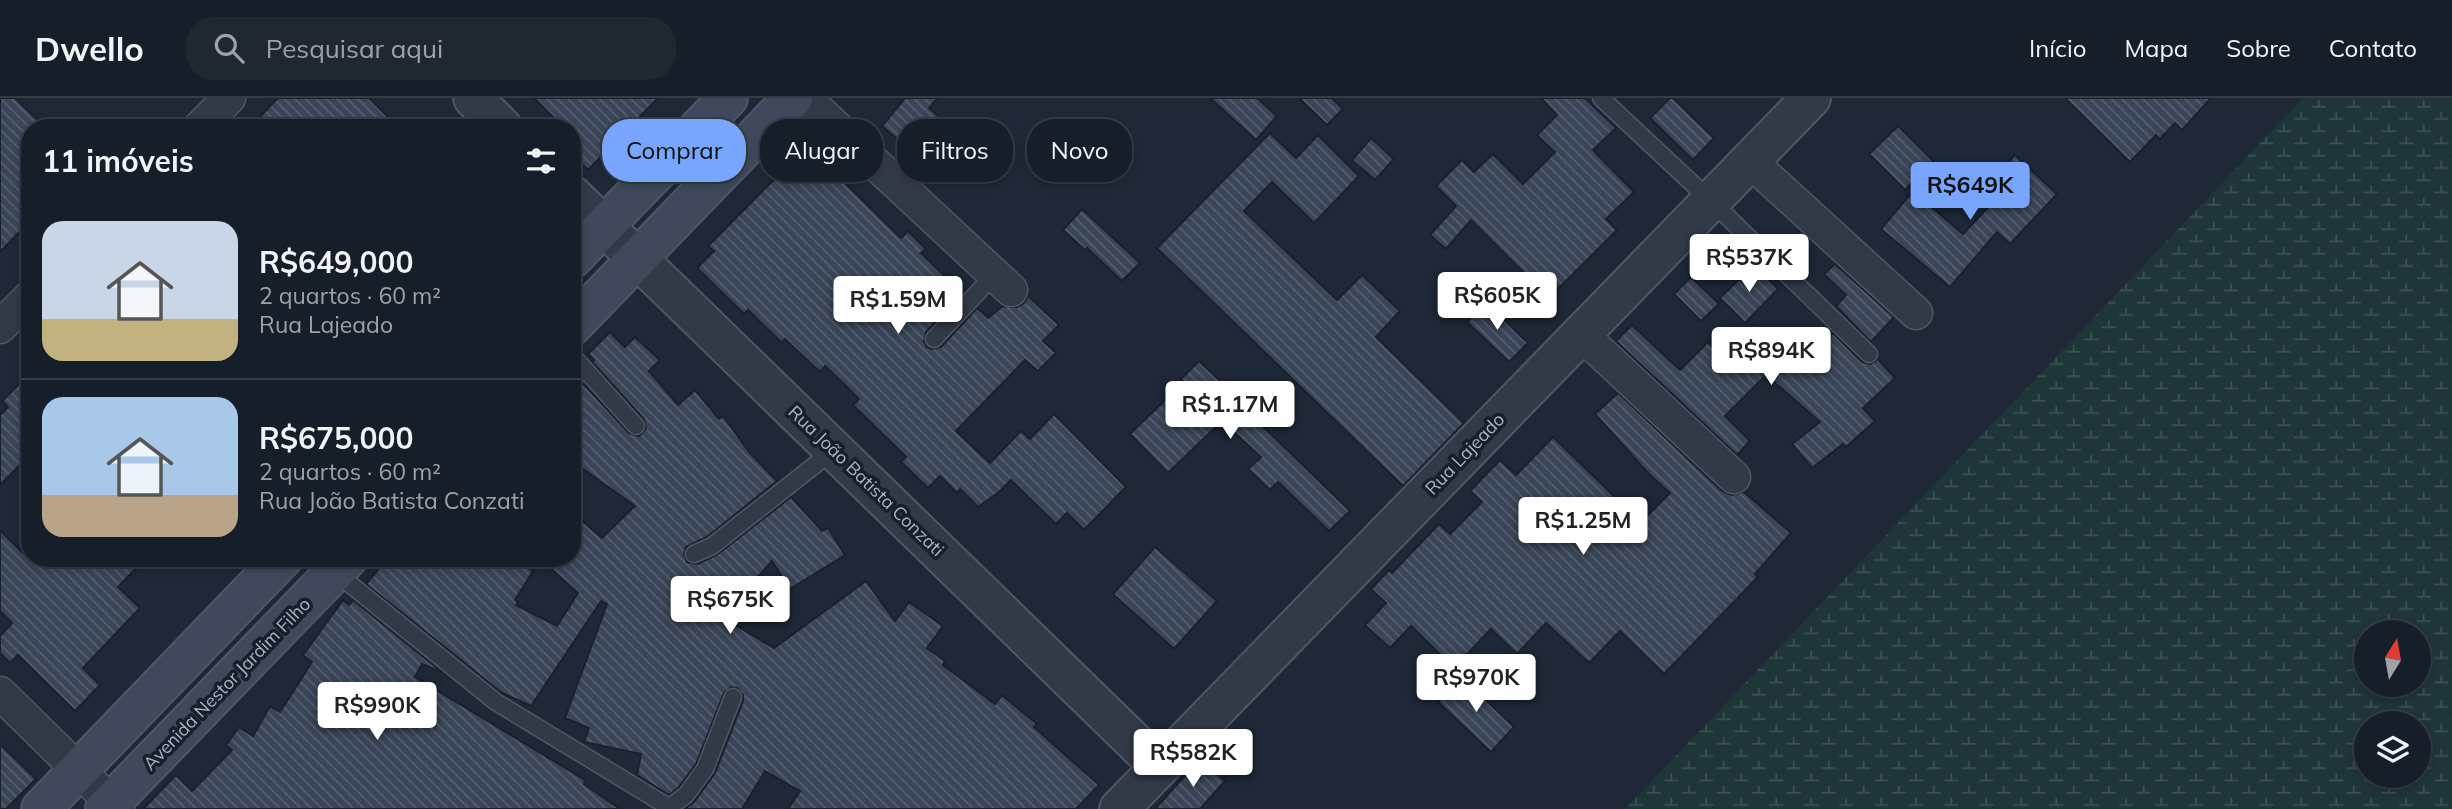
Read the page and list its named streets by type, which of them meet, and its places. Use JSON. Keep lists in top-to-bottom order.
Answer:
{
  "streets": {
    "main road": ["Avenida Nestor Jardim Filho"],
    "street": ["Rua Lajeado", "Rua João Batista Conzati"]
  },
  "crossings": [
    ["Rua Lajeado", "Rua João Batista Conzati"]
  ],
  "north": "top",
  "page": {
    "header": "Dwello",
    "search": "Pesquisar aqui",
    "nav": [
      "Início",
      "Mapa",
      "Sobre",
      "Contato"
    ],
    "chip": [
      "Comprar",
      "Alugar",
      "Filtros",
      "Novo"
    ],
    "heading": "11 imóveis",
    "price": [
      "R$649K",
      "R$537K",
      "R$605K",
      "R$1.59M",
      "R$894K",
      "R$1.17M",
      "R$1.25M",
      "R$675K",
      "R$970K",
      "R$990K",
      "R$582K"
    ],
    "list": [
      {
        "name": "R$649,000",
        "note": "2 quartos · 60 m² · Rua Lajeado"
      },
      {
        "name": "R$675,000",
        "note": "2 quartos · 60 m² · Rua João Batista Conzati"
      }
    ]
  }
}
